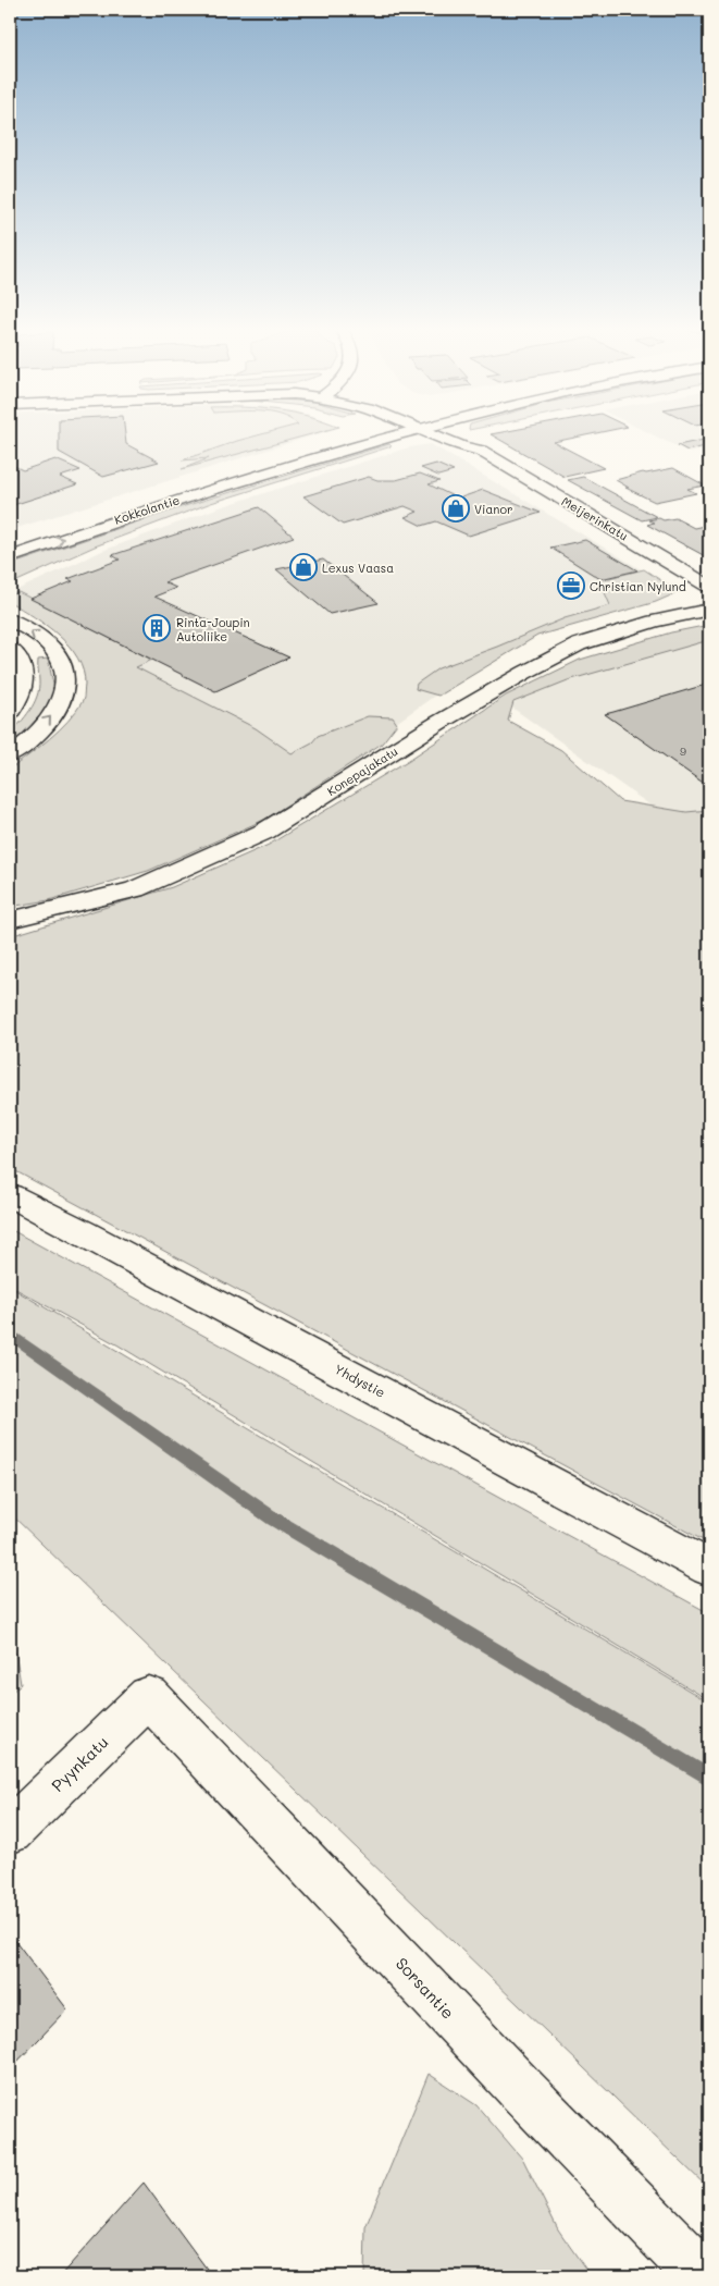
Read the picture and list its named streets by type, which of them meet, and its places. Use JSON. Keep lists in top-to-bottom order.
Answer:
{
  "streets": {
    "main road": [
      "Kokkolantie",
      "Meijerinkatu",
      "Konepajakatu",
      "Yhdystie",
      "Pyynkatu",
      "Sorsantie"
    ]
  },
  "crossings": [
    ["Pyynkatu", "Sorsantie"]
  ],
  "one_way": ["Kokkolantie"],
  "places": {
    "shop": ["Vianor", "Lexus Vaasa"],
    "office": ["Christian Nylund"],
    "building": ["Rinta-Joupin Autoliike"]
  },
  "house_numbers": ["9"]
}
